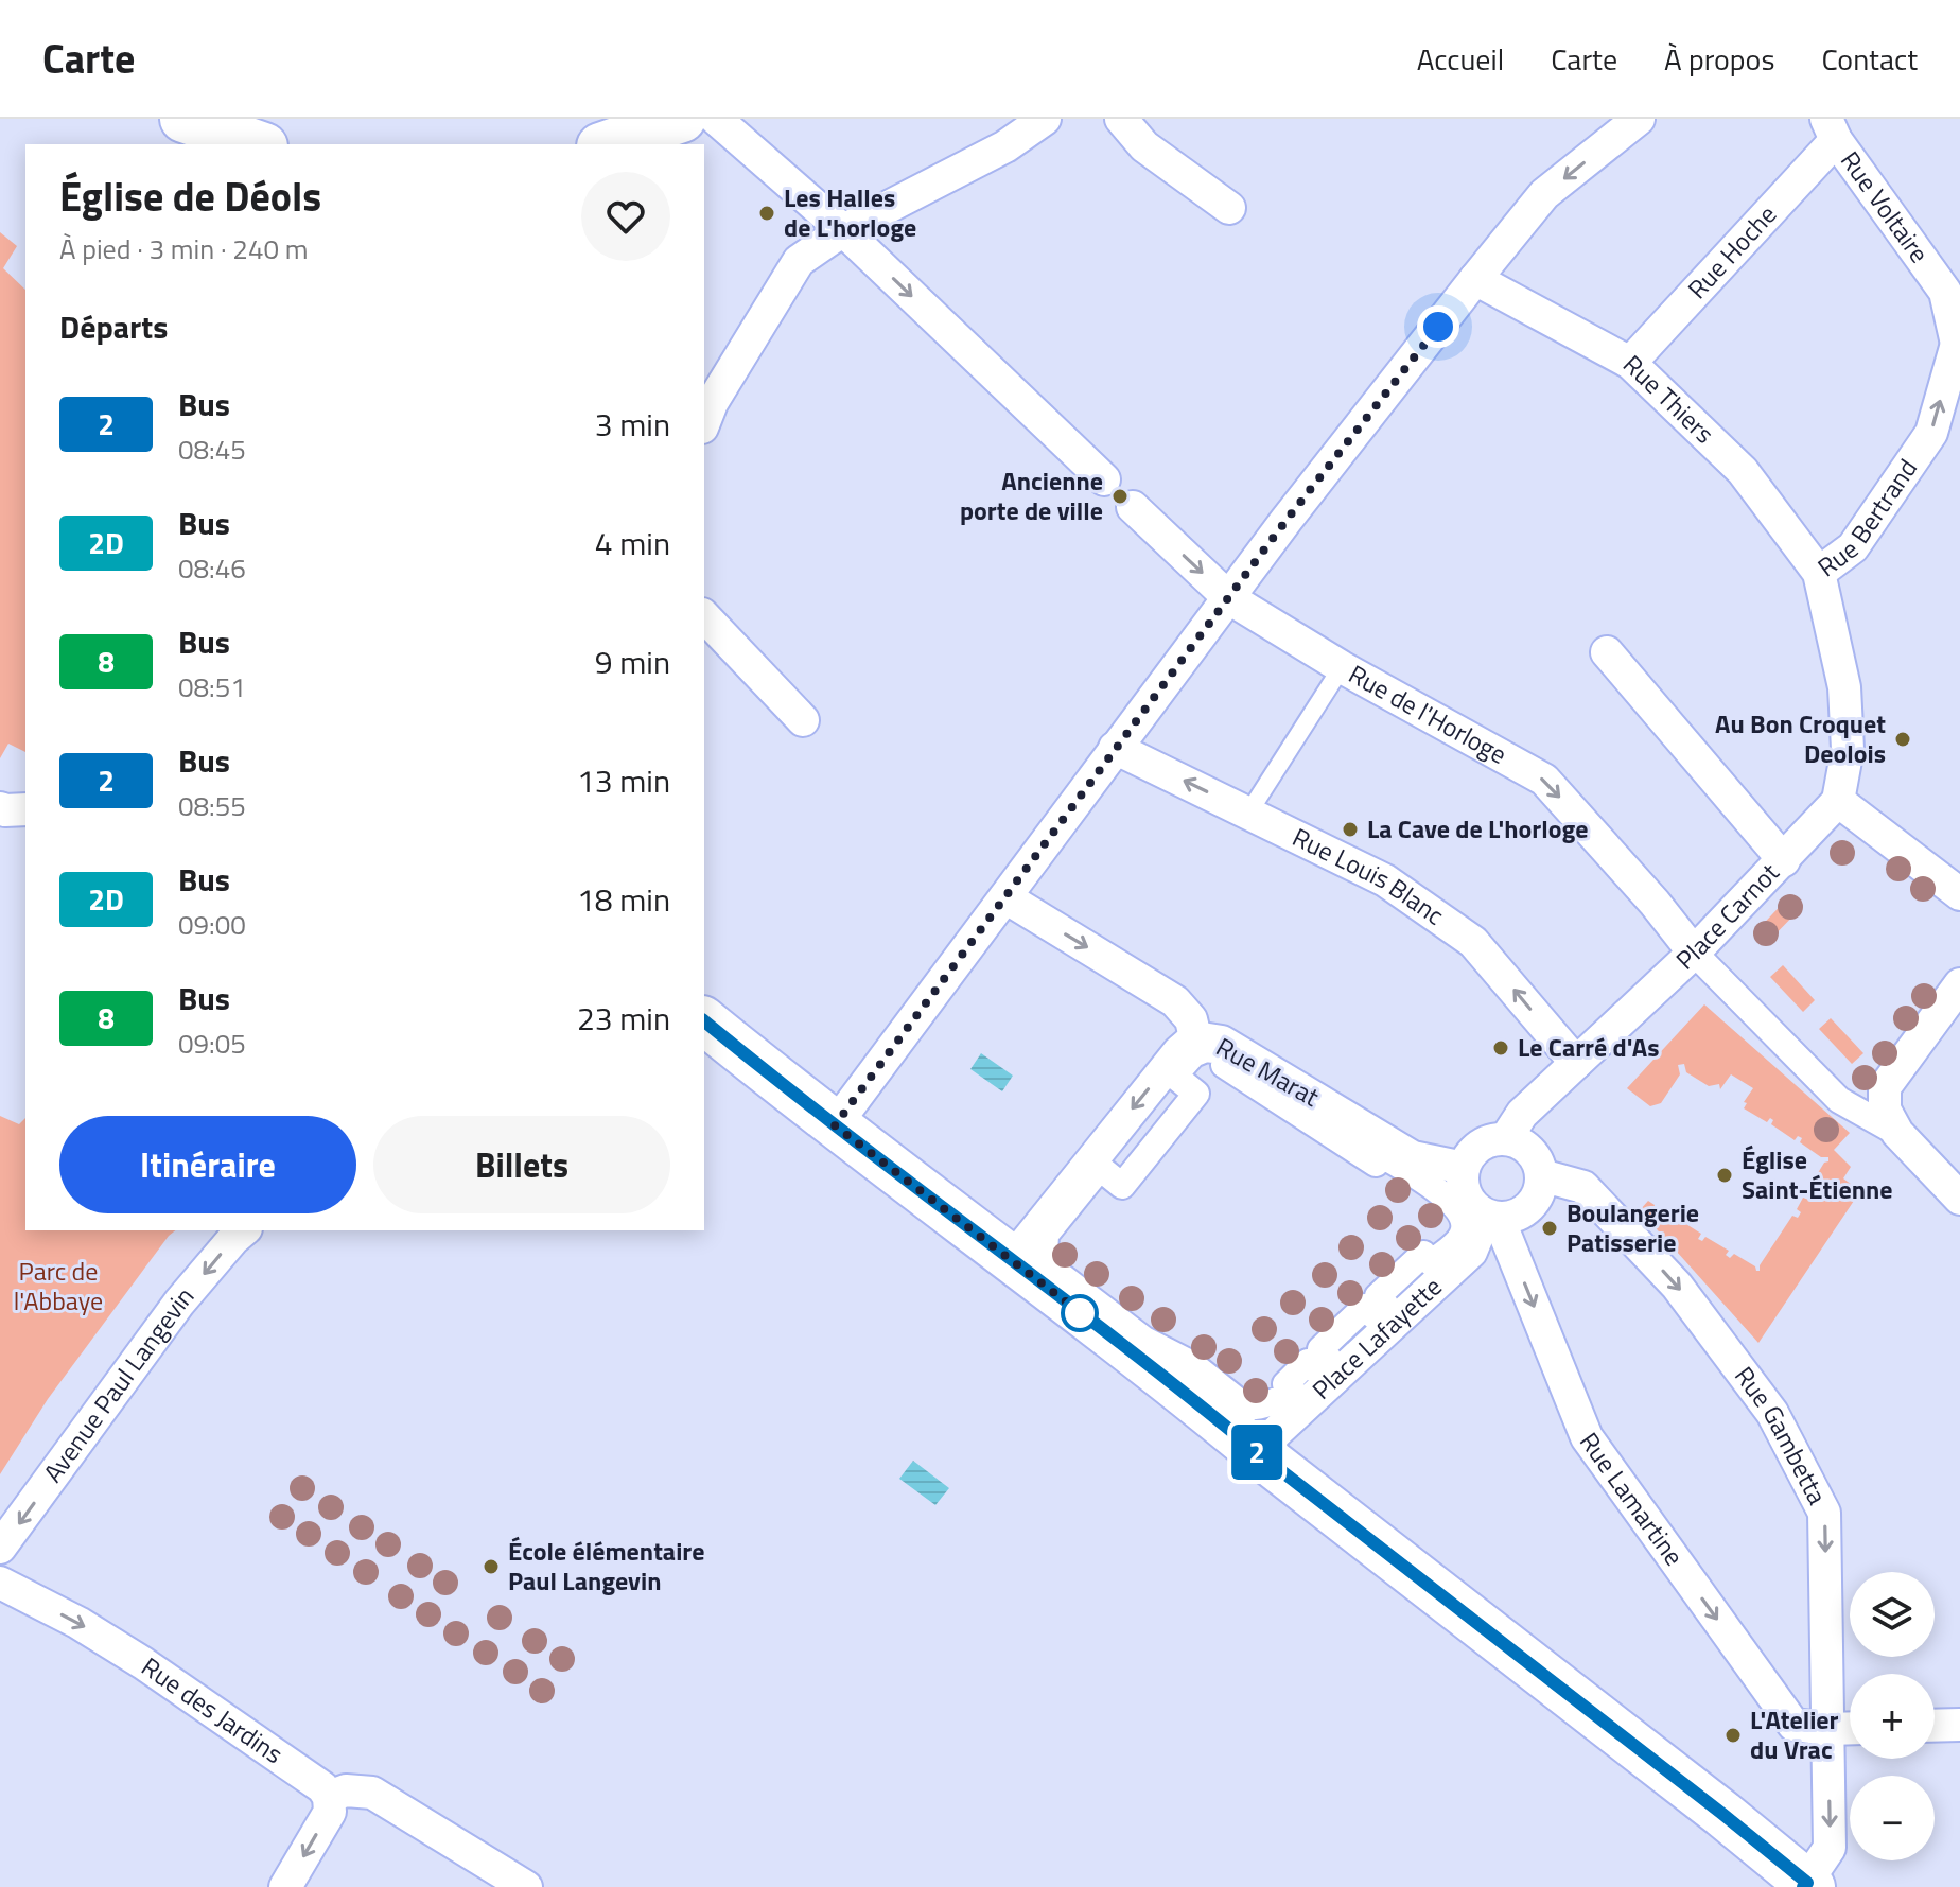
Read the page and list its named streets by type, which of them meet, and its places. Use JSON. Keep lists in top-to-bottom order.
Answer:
{
  "streets": {
    "street": [
      "Rue Voltaire",
      "Rue Hoche",
      "Rue Thiers",
      "Rue Bertrand",
      "Rue de l'Horloge",
      "Rue Louis Blanc",
      "Place Carnot",
      "Rue Marat",
      "Place Lafayette",
      "Avenue Paul Langevin",
      "Rue Gambetta",
      "Rue Lamartine",
      "Rue des Jardins"
    ]
  },
  "crossings": [
    ["Rue Voltaire", "Rue Hoche"],
    ["Rue Voltaire", "Rue Bertrand"],
    ["Rue Hoche", "Rue Thiers"],
    ["Rue Thiers", "Rue Bertrand"],
    ["Rue Bertrand", "Place Carnot"],
    ["Rue de l'Horloge", "Place Carnot"],
    ["Rue Louis Blanc", "Place Carnot"],
    ["Place Carnot", "Rue Marat"],
    ["Place Carnot", "Place Lafayette"],
    ["Place Carnot", "Rue Gambetta"],
    ["Place Carnot", "Rue Lamartine"],
    ["Rue Marat", "Place Lafayette"],
    ["Rue Marat", "Rue Gambetta"],
    ["Rue Marat", "Rue Lamartine"],
    ["Place Lafayette", "Rue Gambetta"],
    ["Place Lafayette", "Rue Lamartine"],
    ["Rue Gambetta", "Rue Lamartine"]
  ],
  "one_way": [
    "Rue Bertrand",
    "Rue Louis Blanc",
    "Rue Marat",
    "Avenue Paul Langevin",
    "Rue Gambetta",
    "Rue Lamartine",
    "Rue des Jardins"
  ],
  "parks": ["Parc de l'Abbaye"],
  "places": [
    "Les Halles de L'horloge",
    "Ancienne porte de ville",
    "Au Bon Croquet Deolois",
    "La Cave de L'horloge",
    "Le Carré d'As",
    "Église Saint-Étienne",
    "Boulangerie Patisserie",
    "École élémentaire Paul Langevin",
    "L'Atelier du Vrac"
  ],
  "lines": ["bus line 2"],
  "page": {
    "header": "Carte",
    "nav": [
      "Accueil",
      "Carte",
      "À propos",
      "Contact"
    ],
    "on_map": "2",
    "heading": [
      ["Église de Déols", "À pied · 3 min · 240 m"],
      "Départs"
    ],
    "list": [
      {
        "mark": "2",
        "name": "Bus",
        "note": "08:45",
        "value": "3 min"
      },
      {
        "mark": "2D",
        "name": "Bus",
        "note": "08:46",
        "value": "4 min"
      },
      {
        "mark": "8",
        "name": "Bus",
        "note": "08:51",
        "value": "9 min"
      },
      {
        "mark": "2",
        "name": "Bus",
        "note": "08:55",
        "value": "13 min"
      },
      {
        "mark": "2D",
        "name": "Bus",
        "note": "09:00",
        "value": "18 min"
      },
      {
        "mark": "8",
        "name": "Bus",
        "note": "09:05",
        "value": "23 min"
      }
    ],
    "buttons": ["Itinéraire", "Billets"],
    "map_buttons": ["+", "−"]
  }
}
